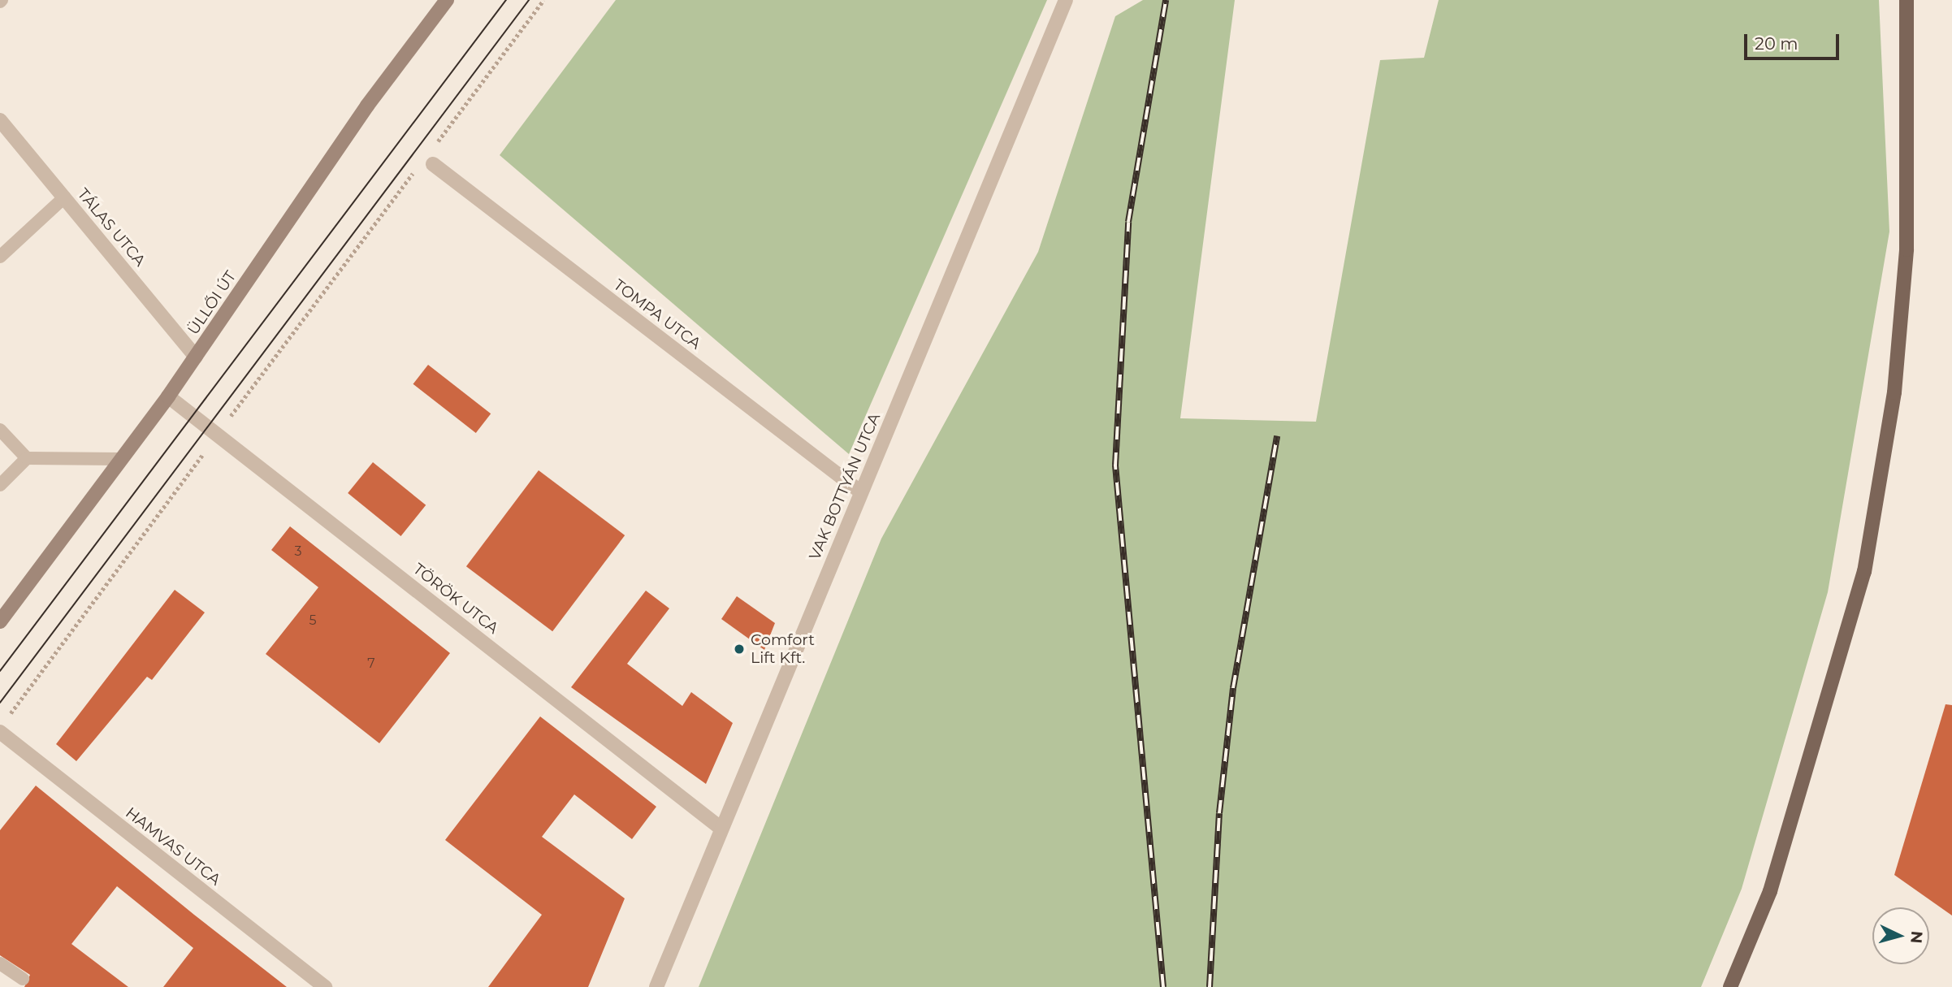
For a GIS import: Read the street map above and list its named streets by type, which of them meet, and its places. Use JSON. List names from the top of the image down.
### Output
{
  "streets": {
    "main road": ["ÜLLŐI ÚT"],
    "street": [
      "TÁLAS UTCA",
      "TOMPA UTCA",
      "VAK BOTTYÁN UTCA",
      "TÖRÖK UTCA",
      "HAMVAS UTCA"
    ]
  },
  "crossings": [
    ["TÁLAS UTCA", "ÜLLŐI ÚT"],
    ["ÜLLŐI ÚT", "TÖRÖK UTCA"],
    ["TOMPA UTCA", "VAK BOTTYÁN UTCA"],
    ["VAK BOTTYÁN UTCA", "TÖRÖK UTCA"]
  ],
  "places": ["Comfort Lift Kft."],
  "house_numbers": ["3", "5", "7"],
  "scale_bar": "20 m",
  "north": "right"
}
